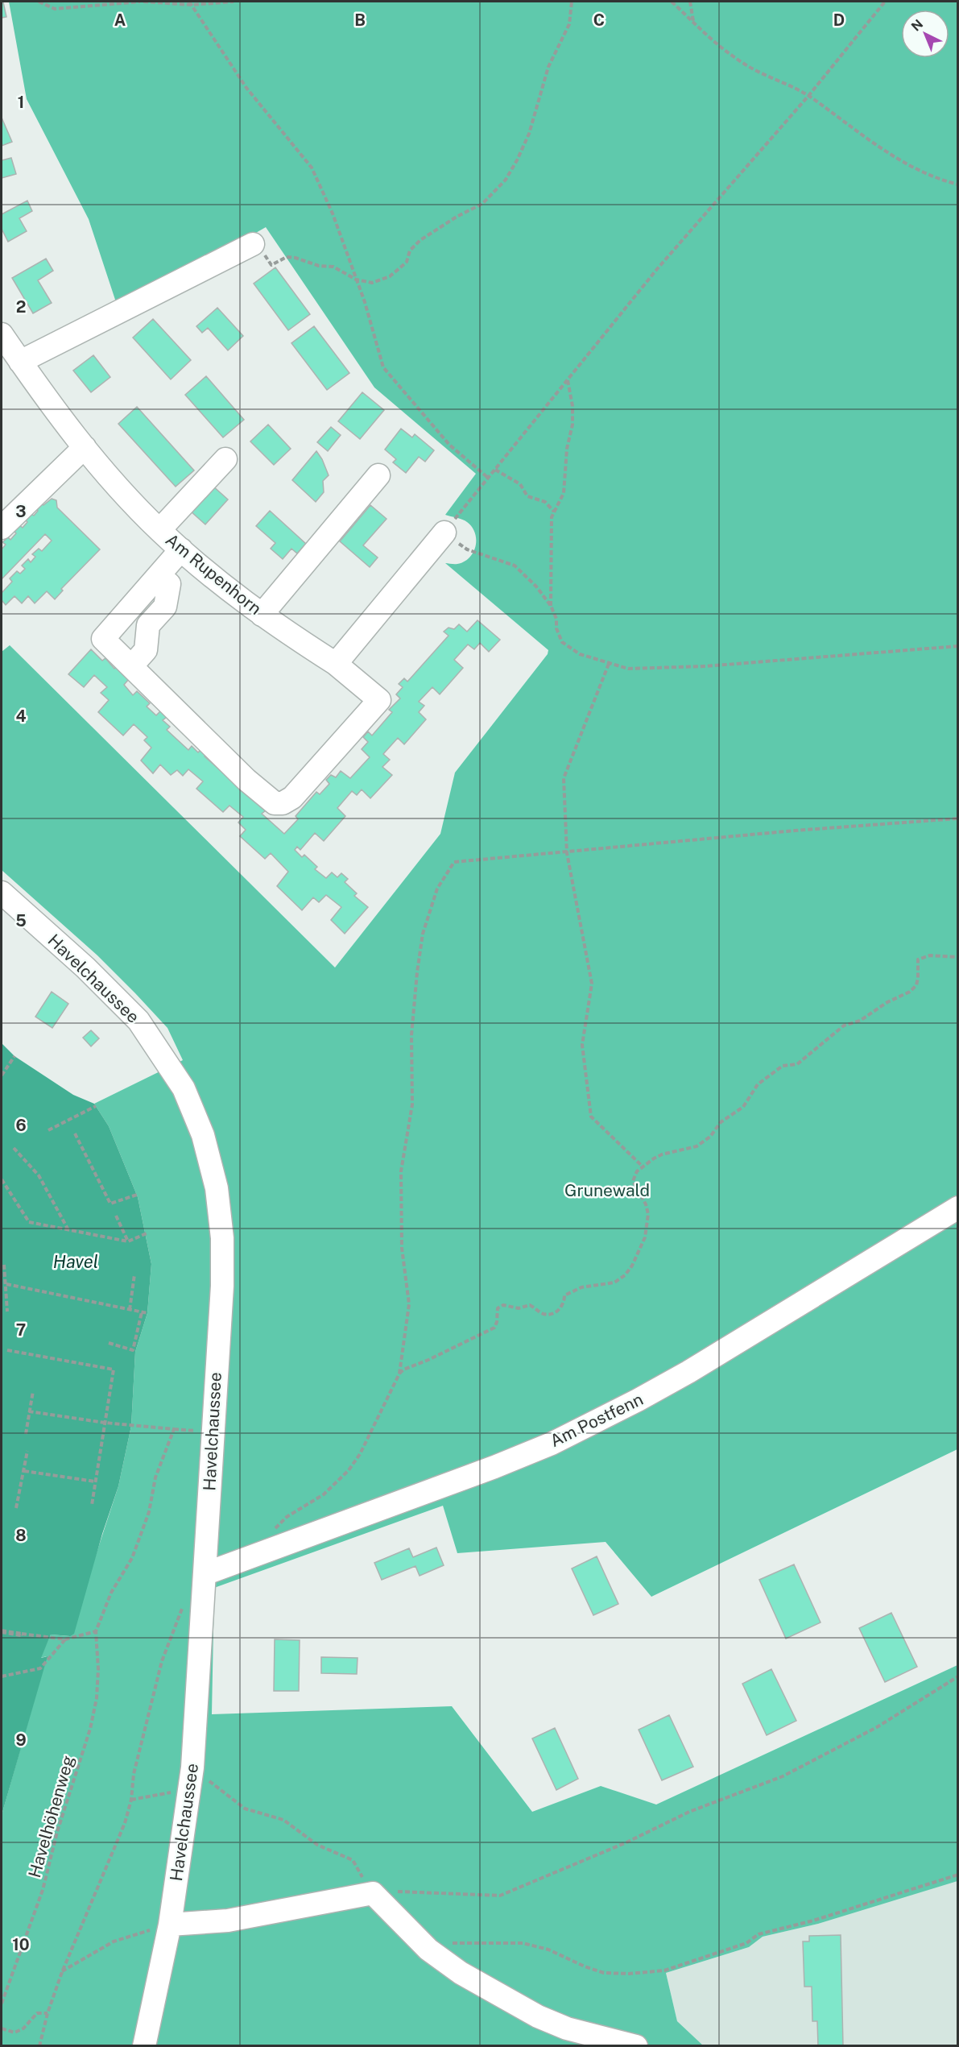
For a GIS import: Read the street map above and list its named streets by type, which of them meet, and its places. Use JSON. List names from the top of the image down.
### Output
{
  "streets": {
    "street": ["Am Rupenhorn", "Havelchaussee", "Am Postfenn"],
    "path": ["Havelhöhenweg"]
  },
  "crossings": [
    ["Havelchaussee", "Am Postfenn"]
  ],
  "water": ["Havel"],
  "parks": ["Grunewald"],
  "north": "top left",
  "grid": {
    "columns": [
      "A",
      "B",
      "C",
      "D"
    ],
    "rows": [
      "1",
      "2",
      "3",
      "4",
      "5",
      "6",
      "7",
      "8",
      "9",
      "10"
    ]
  }
}
